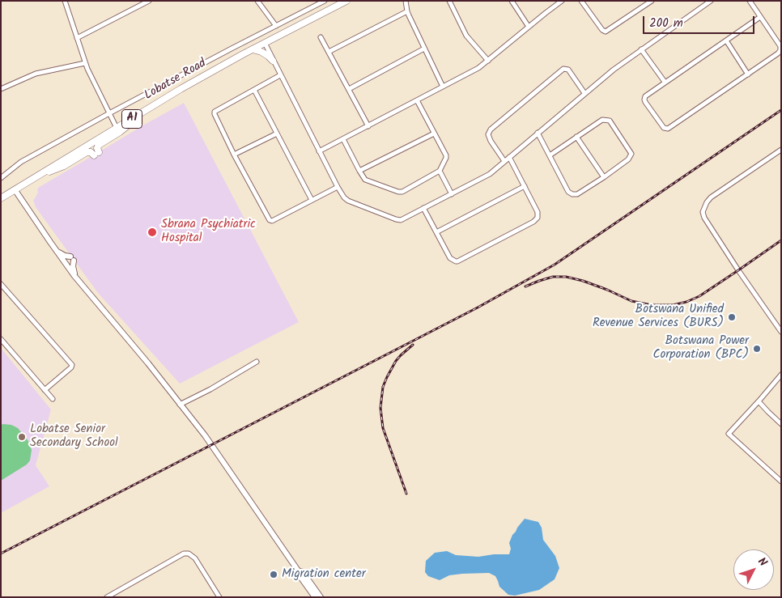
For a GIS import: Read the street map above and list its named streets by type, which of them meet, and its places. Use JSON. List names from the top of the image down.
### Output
{
  "streets": {
    "highway": ["Lobatse Road", "A1"]
  },
  "places": [
    "Sbrana Psychiatric Hospital",
    "Botswana Unified Revenue Services (BURS)",
    "Botswana Power Corporation (BPC)",
    "Lobatse Senior Secondary School",
    "Migration center"
  ],
  "scale_bar": "200 m",
  "north": "top right"
}
